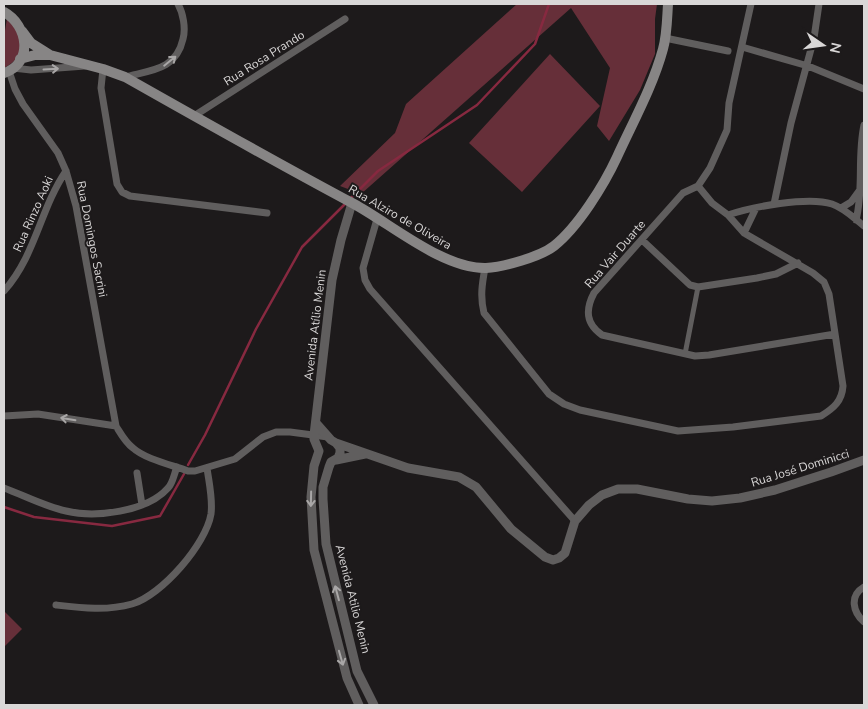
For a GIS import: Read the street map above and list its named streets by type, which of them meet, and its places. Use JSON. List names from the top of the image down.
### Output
{
  "streets": {
    "main road": ["Rua Alziro de Oliveira"],
    "street": [
      "Rua Rosa Prando",
      "Rua Rinzo Aoki",
      "Rua Domingos Sacrini",
      "Rua Vair Duarte",
      "Avenida Atílio Menin",
      "Rua José Dominicci",
      "Avenida Atilio Menin"
    ]
  },
  "crossings": [
    ["Rua Rosa Prando", "Rua Alziro de Oliveira"],
    ["Rua Rinzo Aoki", "Rua Domingos Sacrini"],
    ["Rua Alziro de Oliveira", "Avenida Atílio Menin"],
    ["Avenida Atílio Menin", "Avenida Atilio Menin"]
  ],
  "north": "right"
}
